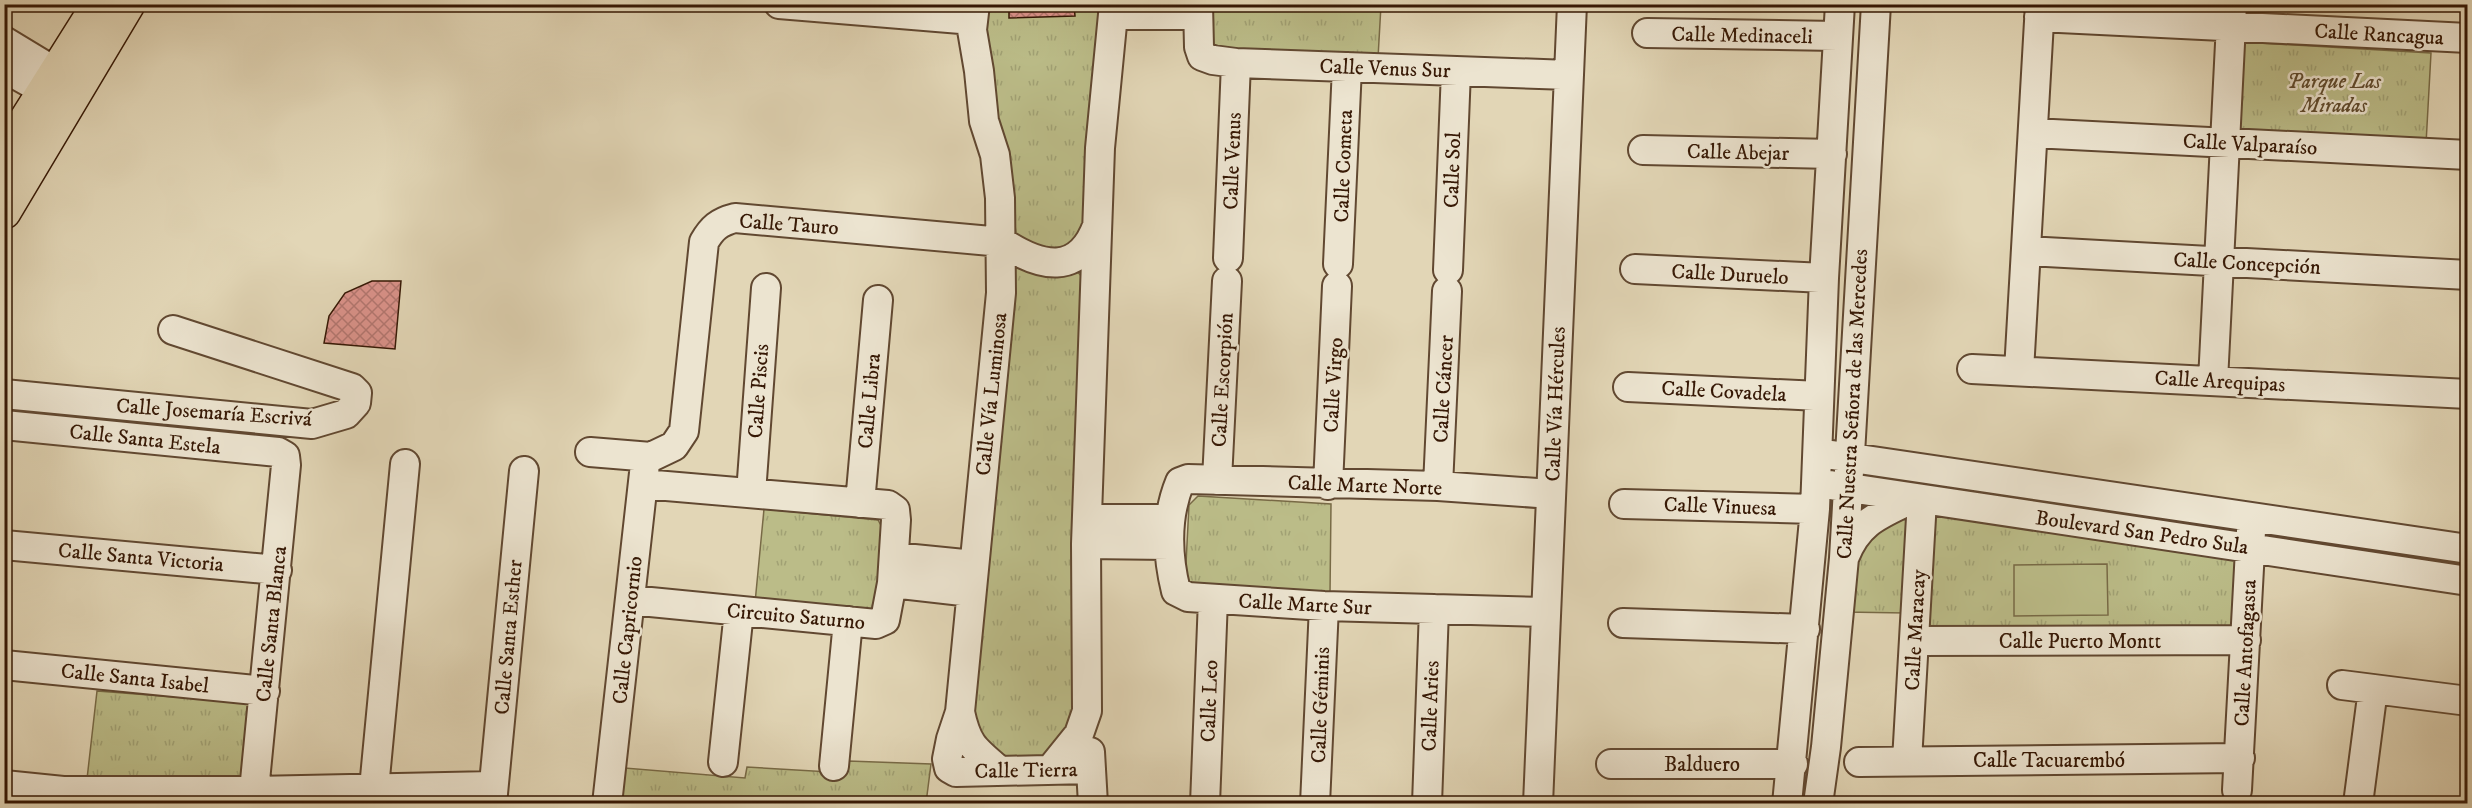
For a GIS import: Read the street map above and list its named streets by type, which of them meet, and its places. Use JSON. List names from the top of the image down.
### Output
{
  "streets": {
    "street": [
      "Calle Rancagua",
      "Calle Medinaceli",
      "Calle Venus Sur",
      "Calle Valparaíso",
      "Calle Abejar",
      "Calle Venus",
      "Calle Cometa",
      "Calle Sol",
      "Calle Tauro",
      "Calle Concepción",
      "Calle Duruelo",
      "Calle Escorpión",
      "Calle Arequipas",
      "Calle Virgo",
      "Calle Cáncer",
      "Calle Piscis",
      "Calle Covadela",
      "Calle Vía Luminosa",
      "Calle Libra",
      "Calle Vía Hércules",
      "Calle Nuestra Señora de las Mercedes",
      "Calle Josemaría Escrivá",
      "Calle Santa Estela",
      "Calle Marte Norte",
      "Calle Vinuesa",
      "Boulevard San Pedro Sula",
      "Calle Santa Victoria",
      "Calle Marte Sur",
      "Circuito Saturno",
      "Calle Santa Blanca",
      "Calle Capricornio",
      "Calle Maracay",
      "Calle Santa Esther",
      "Calle Puerto Montt",
      "Calle Antofagasta",
      "Calle Santa Isabel",
      "Calle Leo",
      "Calle Géminis",
      "Calle Aries",
      "Calle Tacuarembó",
      "Balduero",
      "Calle Tierra"
    ]
  },
  "crossings": [
    ["Calle Medinaceli", "Calle Nuestra Señora de las Mercedes"],
    ["Calle Venus Sur", "Calle Venus"],
    ["Calle Venus Sur", "Calle Cometa"],
    ["Calle Venus Sur", "Calle Sol"],
    ["Calle Venus Sur", "Calle Vía Hércules"],
    ["Calle Abejar", "Calle Nuestra Señora de las Mercedes"],
    ["Calle Venus", "Calle Escorpión"],
    ["Calle Cometa", "Calle Virgo"],
    ["Calle Sol", "Calle Cáncer"],
    ["Calle Tauro", "Calle Vía Luminosa"],
    ["Calle Tauro", "Circuito Saturno"],
    ["Calle Duruelo", "Calle Nuestra Señora de las Mercedes"],
    ["Calle Escorpión", "Calle Marte Norte"],
    ["Calle Virgo", "Calle Marte Norte"],
    ["Calle Cáncer", "Calle Marte Norte"],
    ["Calle Piscis", "Circuito Saturno"],
    ["Calle Covadela", "Calle Nuestra Señora de las Mercedes"],
    ["Calle Vía Luminosa", "Calle Tierra"],
    ["Calle Libra", "Circuito Saturno"],
    ["Calle Vía Hércules", "Calle Marte Norte"],
    ["Calle Vía Hércules", "Calle Marte Sur"],
    ["Calle Nuestra Señora de las Mercedes", "Calle Vinuesa"],
    ["Calle Nuestra Señora de las Mercedes", "Boulevard San Pedro Sula"],
    ["Calle Nuestra Señora de las Mercedes", "Balduero"],
    ["Calle Santa Estela", "Calle Santa Blanca"],
    ["Calle Marte Norte", "Calle Marte Sur"],
    ["Calle Vinuesa", "Boulevard San Pedro Sula"],
    ["Boulevard San Pedro Sula", "Calle Maracay"],
    ["Boulevard San Pedro Sula", "Calle Antofagasta"],
    ["Calle Santa Victoria", "Calle Santa Blanca"],
    ["Calle Marte Sur", "Calle Leo"],
    ["Calle Marte Sur", "Calle Géminis"],
    ["Calle Marte Sur", "Calle Aries"],
    ["Circuito Saturno", "Calle Capricornio"],
    ["Calle Santa Blanca", "Calle Santa Isabel"],
    ["Calle Maracay", "Calle Puerto Montt"],
    ["Calle Maracay", "Calle Tacuarembó"],
    ["Calle Puerto Montt", "Calle Antofagasta"],
    ["Calle Antofagasta", "Calle Tacuarembó"]
  ],
  "parks": ["Parque Las Miradas"]
}
